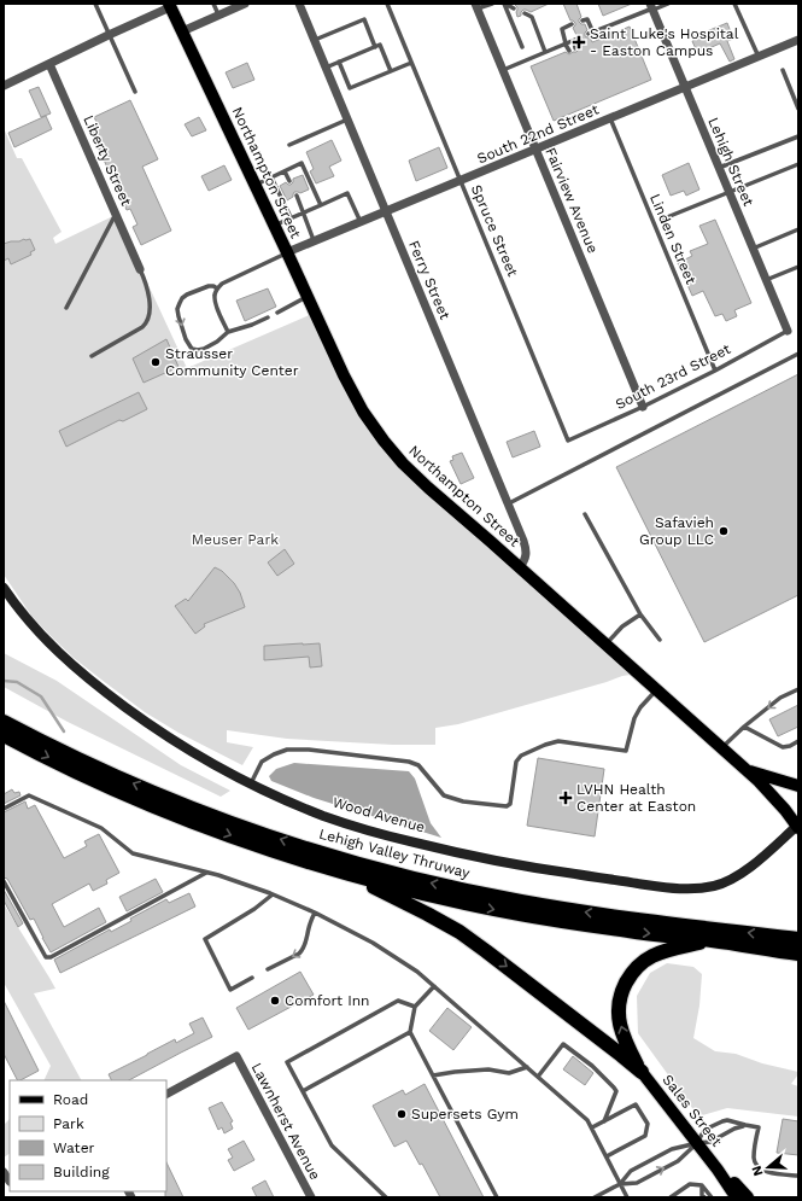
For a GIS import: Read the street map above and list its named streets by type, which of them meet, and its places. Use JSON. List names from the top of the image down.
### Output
{
  "streets": {
    "highway": ["Lehigh Valley Thruway"],
    "main road": ["Northampton Street", "Wood Avenue", "Sales Street"],
    "street": [
      "South 22nd Street",
      "Liberty Street",
      "Lehigh Street",
      "Fairview Avenue",
      "Ferry Street",
      "Lawnherst Avenue"
    ],
    "lane": ["Spruce Street", "Linden Street", "South 23rd Street"]
  },
  "crossings": [
    ["South 22nd Street", "Lehigh Street"],
    ["South 22nd Street", "Northampton Street"],
    ["South 22nd Street", "Fairview Avenue"],
    ["South 22nd Street", "Spruce Street"],
    ["South 22nd Street", "Linden Street"],
    ["South 22nd Street", "Ferry Street"],
    ["Lehigh Street", "South 23rd Street"],
    ["Northampton Street", "Ferry Street"],
    ["Northampton Street", "Wood Avenue"],
    ["Fairview Avenue", "South 23rd Street"],
    ["Spruce Street", "South 23rd Street"],
    ["Linden Street", "South 23rd Street"]
  ],
  "parks": ["Meuser Park"],
  "places": {
    "health": ["Saint Luke's Hospital - Easton Campus", "LVHN Health Center at Easton"],
    "other": [
      "Strausser Community Center",
      "Safavieh Group LLC",
      "Comfort Inn",
      "Supersets Gym"
    ]
  },
  "legend": [
    "Road",
    "Park",
    "Water",
    "Building"
  ],
  "north": "left"
}
